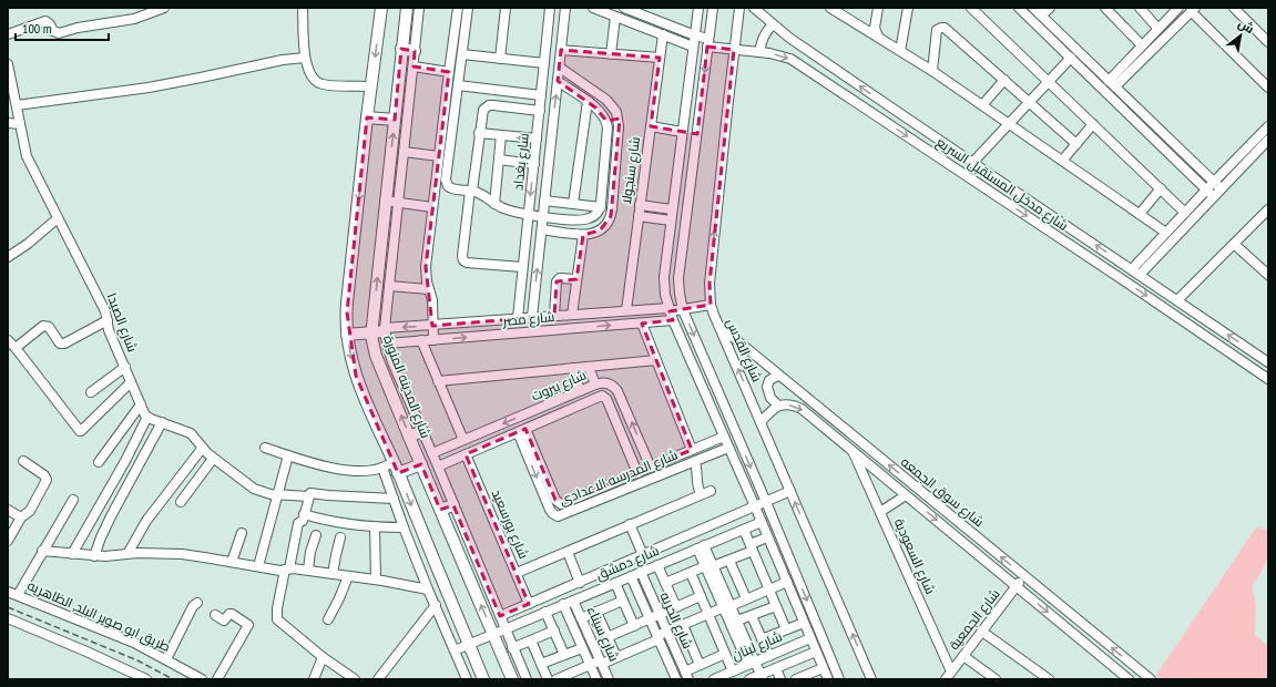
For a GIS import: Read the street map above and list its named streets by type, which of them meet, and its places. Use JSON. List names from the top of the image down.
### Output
{
  "streets": {
    "main road": ["شارع المدينه المنورة"],
    "street": [
      "شارع بغداد",
      "شارع سنجولا",
      "شارع مدخل المستقبل السريع",
      "شارع مصر",
      "شارع الصيدا",
      "شارع القدس",
      "شارع بيروت",
      "شارع المدرسه الاعدادى",
      "شارع سوق الجمعه",
      "شارع بورسعيد",
      "شارع السعودية",
      "شارع دمشق",
      "طريق ابو صوير البلد, الظاهريه",
      "شارع الجمعية",
      "شارع الحريه",
      "شارع سيناء",
      "شارع لبنان"
    ]
  },
  "crossings": [
    ["شارع بغداد", "شارع مصر"],
    ["شارع سنجولا", "شارع مصر"],
    ["شارع مدخل المستقبل السريع", "شارع القدس"],
    ["شارع القدس", "شارع سوق الجمعه"],
    ["شارع القدس", "شارع دمشق"],
    ["شارع بيروت", "شارع المدرسه الاعدادى"],
    ["شارع بيروت", "شارع بورسعيد"],
    ["شارع المدينه المنورة", "شارع دمشق"],
    ["شارع سوق الجمعه", "شارع السعودية"],
    ["شارع سوق الجمعه", "شارع الجمعية"],
    ["شارع بورسعيد", "شارع دمشق"],
    ["شارع السعودية", "شارع الجمعية"],
    ["شارع دمشق", "شارع الحريه"],
    ["شارع دمشق", "شارع سيناء"]
  ],
  "scale_bar": "100 m",
  "north": "top right"
}
